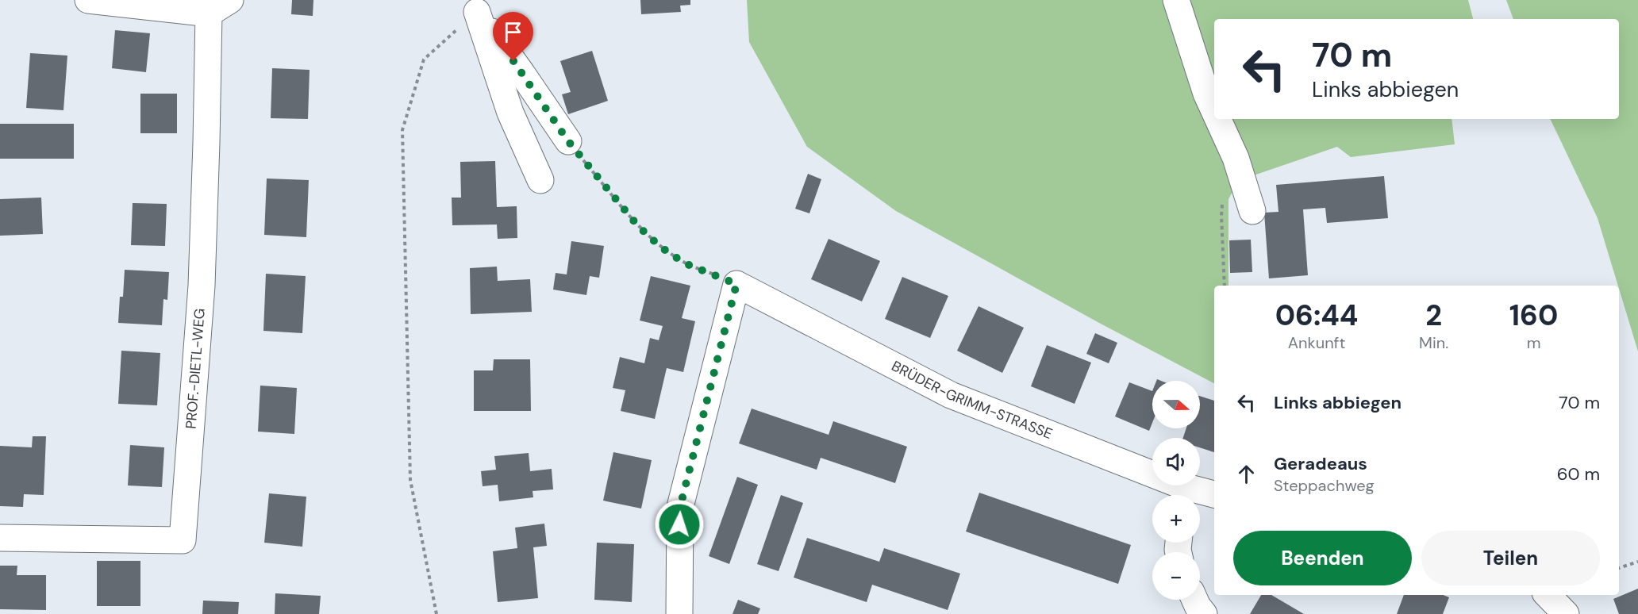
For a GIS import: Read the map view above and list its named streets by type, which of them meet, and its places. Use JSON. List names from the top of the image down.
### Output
{
  "streets": {
    "street": ["PROF.-DIETL-WEG", "BRÜDER-GRIMM-STRASSE"]
  },
  "north": "right",
  "page": {
    "turn": ["70 m", "Links abbiegen"],
    "eta": [
      "06:44",
      "Ankunft",
      "2",
      "Min.",
      "160",
      "m"
    ],
    "list": [
      {
        "name": "Links abbiegen",
        "value": "70 m"
      },
      {
        "name": "Geradeaus",
        "note": "Steppachweg",
        "value": "60 m"
      }
    ],
    "map_buttons": ["+", "−"],
    "buttons": ["Beenden", "Teilen"]
  }
}
